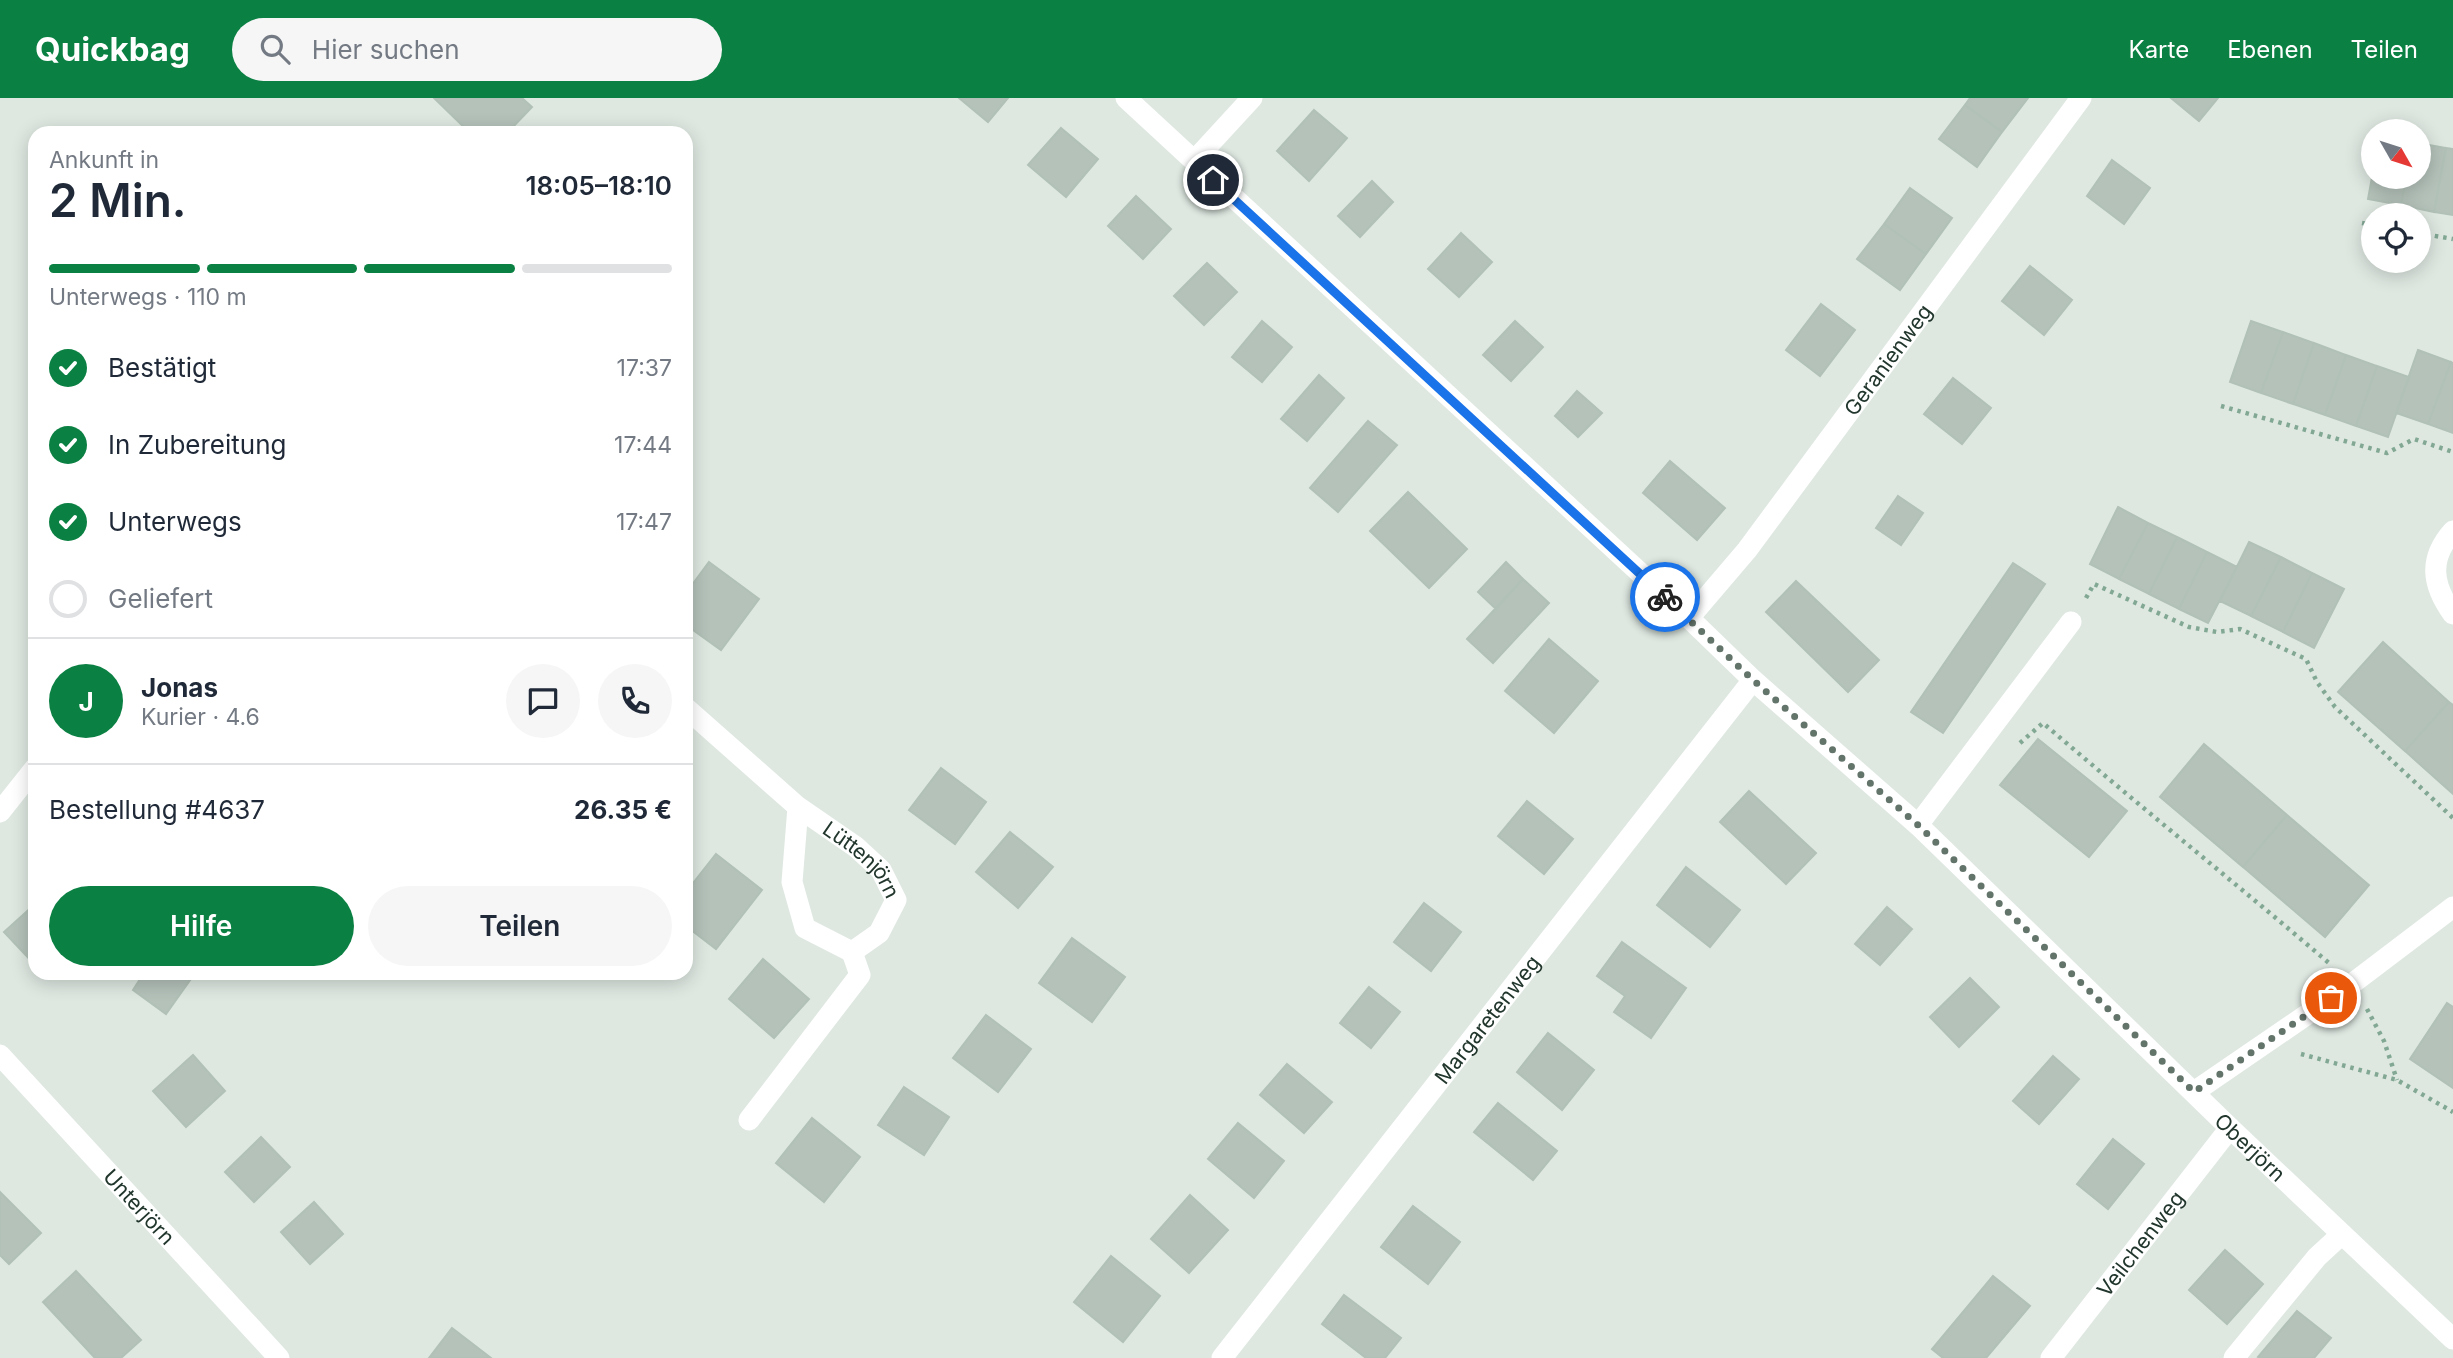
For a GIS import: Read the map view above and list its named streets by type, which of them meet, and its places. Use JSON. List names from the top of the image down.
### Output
{
  "streets": {
    "street": [
      "Geranienweg",
      "Lüttenjörn",
      "Margaretenweg",
      "Oberjörn",
      "Unterjörn",
      "Veilchenweg"
    ]
  },
  "crossings": [
    ["Geranienweg", "Oberjörn"],
    ["Margaretenweg", "Oberjörn"],
    ["Oberjörn", "Veilchenweg"]
  ],
  "north": "bottom right",
  "page": {
    "header": "Quickbag",
    "search": "Hier suchen",
    "nav": ["Karte", "Ebenen", "Teilen"],
    "heading": ["2 Min.", "Ankunft in", "18:05–18:10"],
    "panel": [
      "Jonas",
      "Kurier · 4.6",
      "Bestellung #4637",
      "26.35 €"
    ],
    "bar": "Unterwegs · 110 m",
    "list": [
      ["Bestätigt", "17:37"],
      ["In Zubereitung", "17:44"],
      ["Unterwegs", "17:47"],
      "Geliefert"
    ],
    "round": "J",
    "buttons": ["Hilfe", "Teilen"]
  }
}
